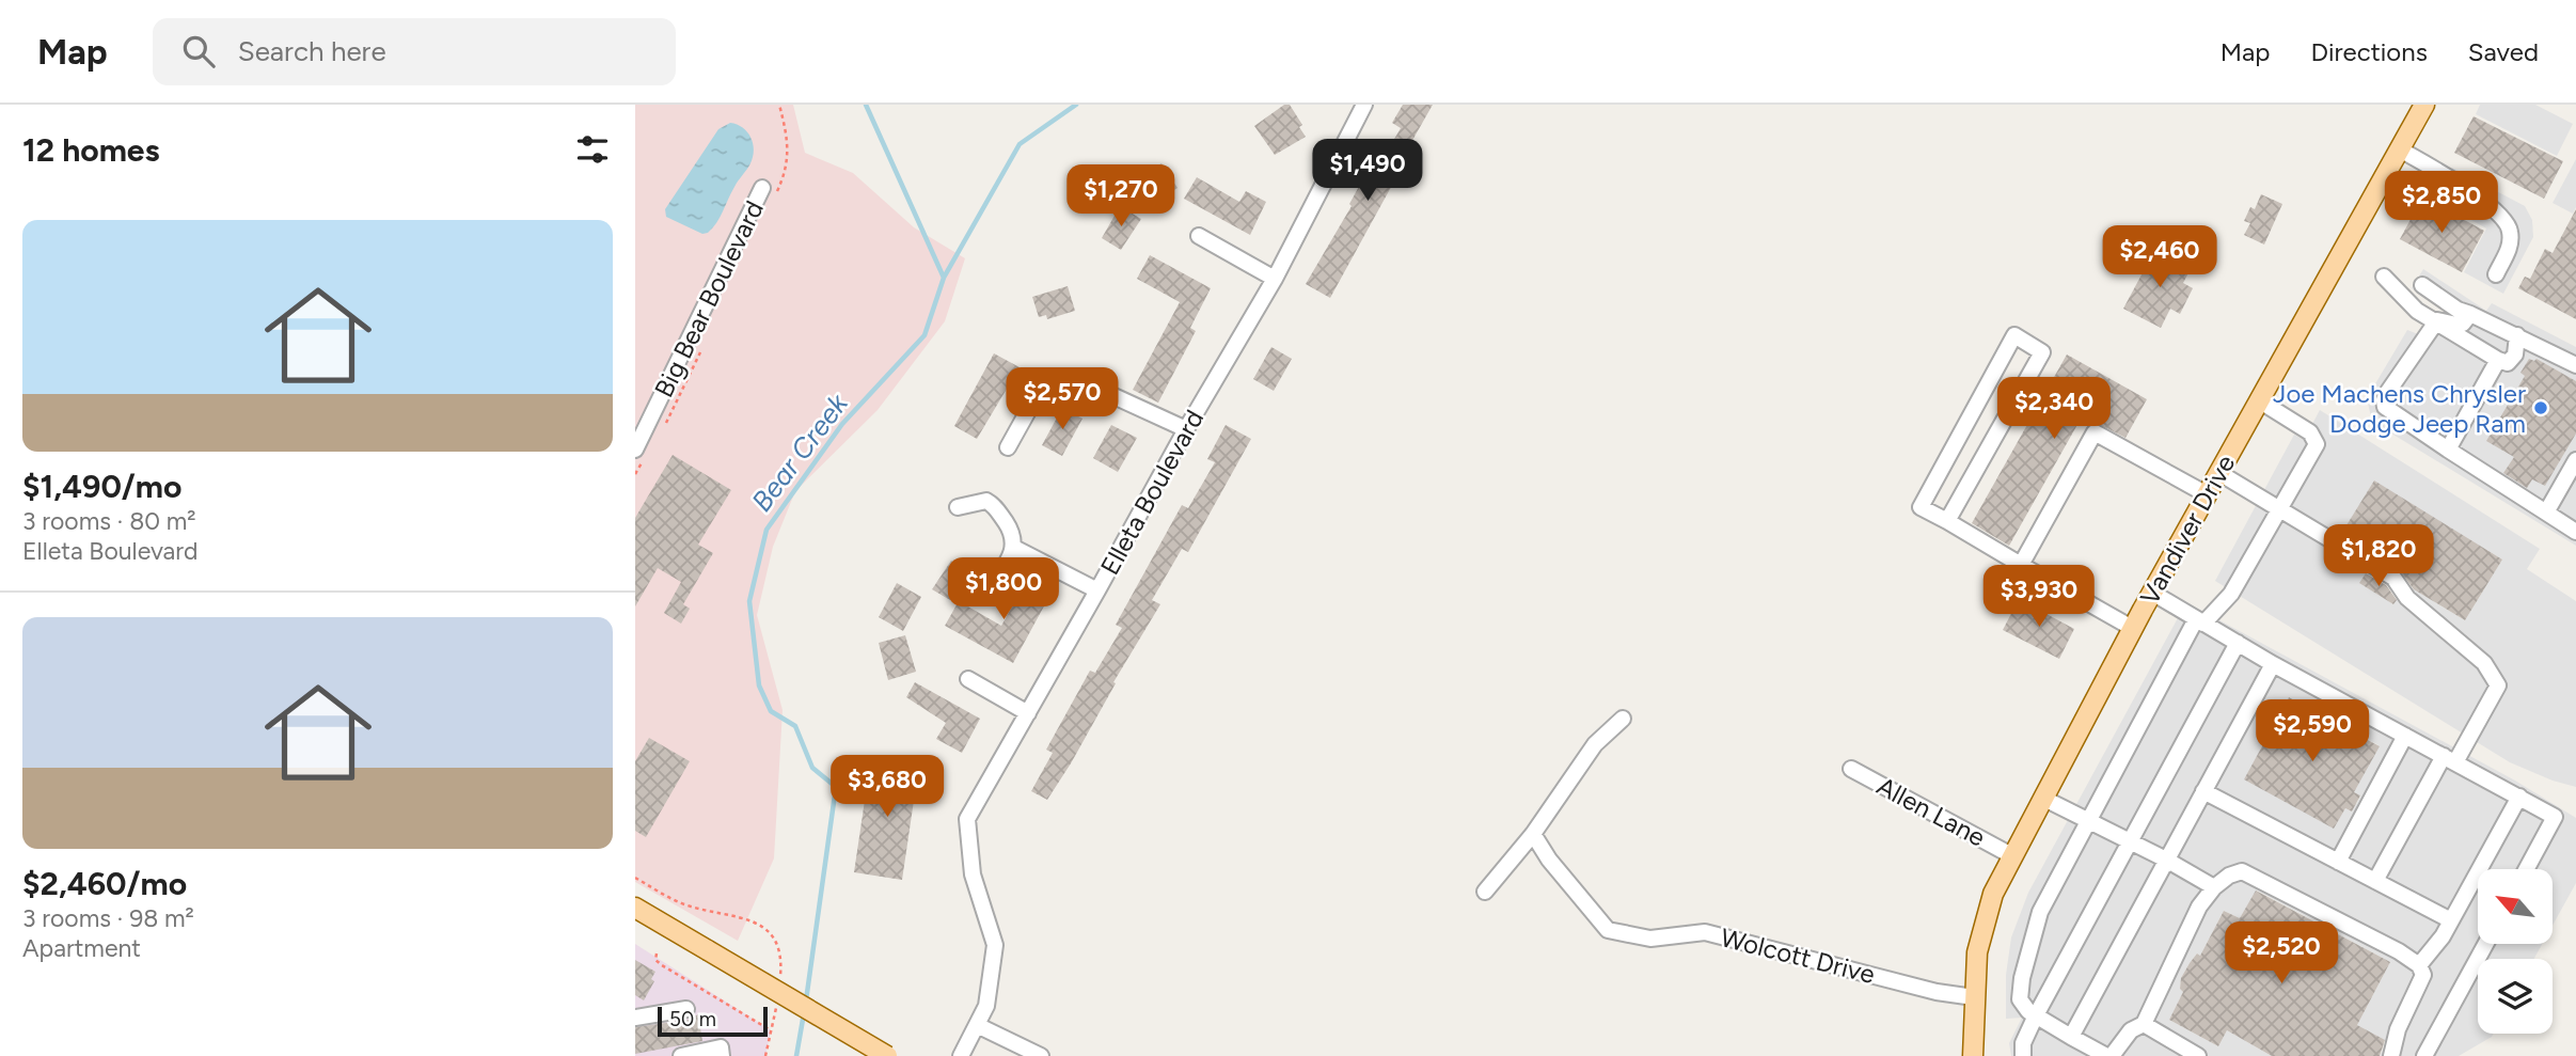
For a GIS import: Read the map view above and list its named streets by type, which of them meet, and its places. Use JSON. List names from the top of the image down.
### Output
{
  "streets": {
    "main road": ["Vandiver Drive"],
    "street": [
      "Big Bear Boulevard",
      "Elleta Boulevard",
      "Allen Lane",
      "Wolcott Drive"
    ]
  },
  "crossings": [
    ["Vandiver Drive", "Allen Lane"],
    ["Vandiver Drive", "Wolcott Drive"]
  ],
  "water": ["Bear Creek"],
  "places": ["Joe Machens Chrysler Dodge Jeep Ram"],
  "scale_bar": "50 m",
  "north": "top left",
  "page": {
    "header": "Map",
    "search": "Search here",
    "nav": ["Map", "Directions", "Saved"],
    "heading": "12 homes",
    "price": [
      "$1,490",
      "$1,270",
      "$2,850",
      "$2,460",
      "$2,570",
      "$2,340",
      "$1,820",
      "$1,800",
      "$3,930",
      "$2,590",
      "$3,680",
      "$2,520"
    ],
    "list": [
      {
        "name": "$1,490/mo",
        "note": "3 rooms · 80 m² · Elleta Boulevard"
      },
      {
        "name": "$2,460/mo",
        "note": "3 rooms · 98 m² · Apartment"
      }
    ],
    "scale": "50 m"
  }
}
